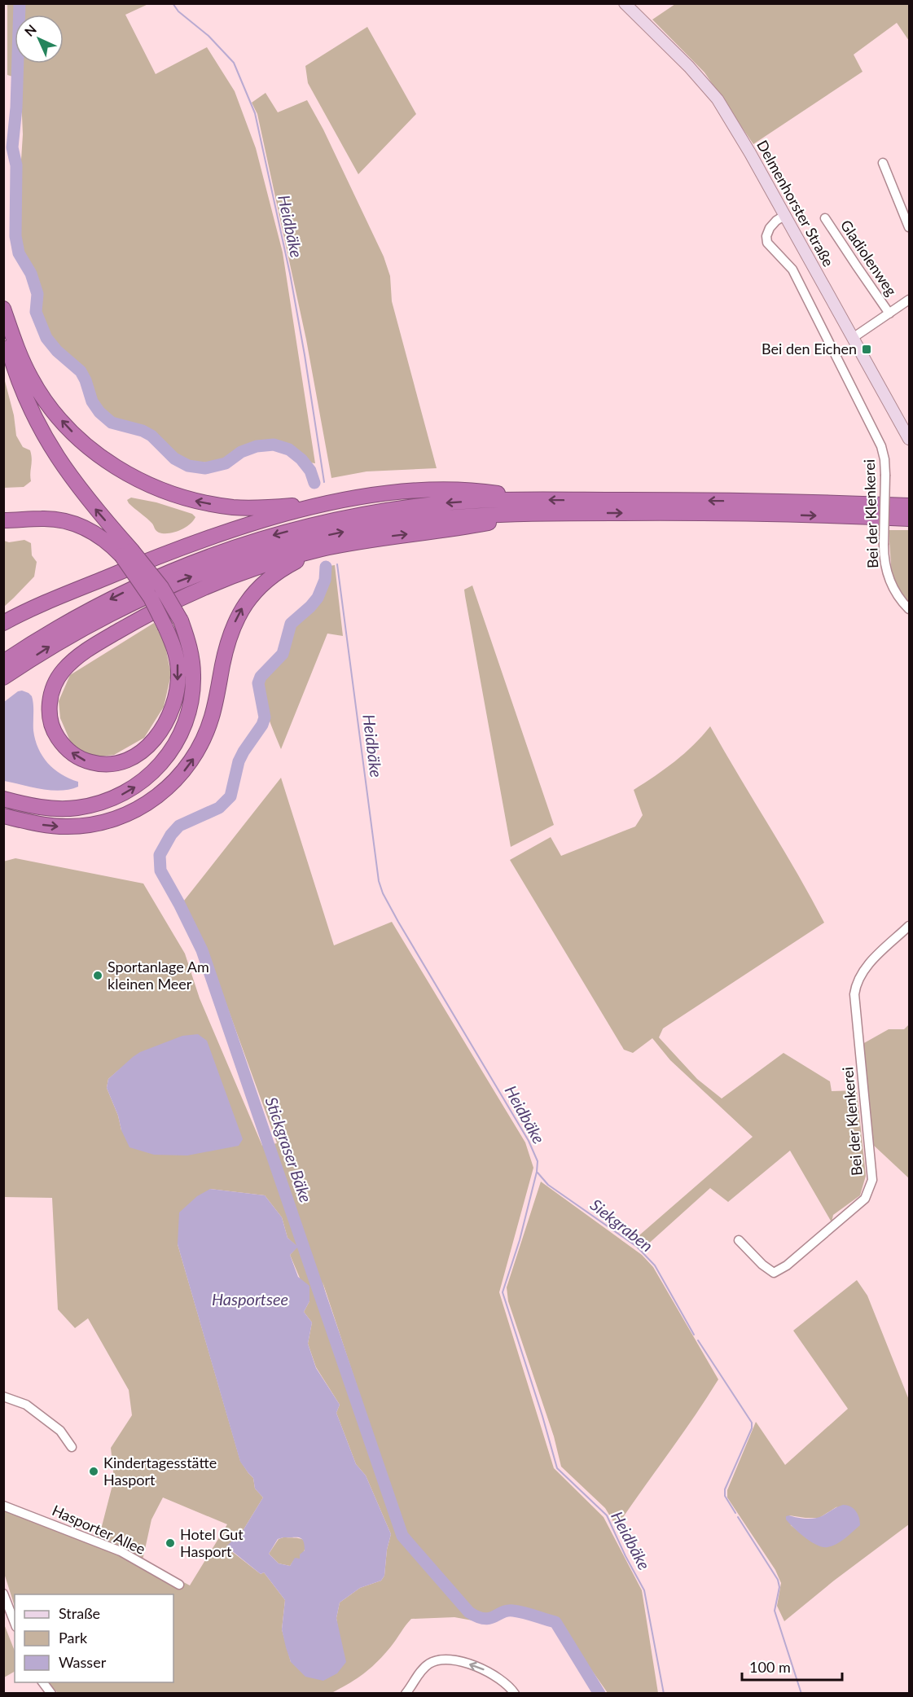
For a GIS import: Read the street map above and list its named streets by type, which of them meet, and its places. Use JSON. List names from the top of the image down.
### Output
{
  "streets": {
    "street": [
      "Delmenhorster Straße",
      "Gladiolenweg",
      "Bei der Klenkerei",
      "Hasporter Allee"
    ]
  },
  "crossings": [
    ["Delmenhorster Straße", "Bei der Klenkerei"]
  ],
  "water": [
    "Heidbäke",
    "Stickgraser Bäke",
    "Siekgraben",
    "Hasportsee"
  ],
  "places": {
    "transit": ["Bei den Eichen"],
    "other": ["Sportanlage Am kleinen Meer", "Kindertagesstätte Hasport", "Hotel Gut Hasport"]
  },
  "legend": ["Straße", "Park", "Wasser"],
  "scale_bar": "100 m",
  "north": "top left"
}
